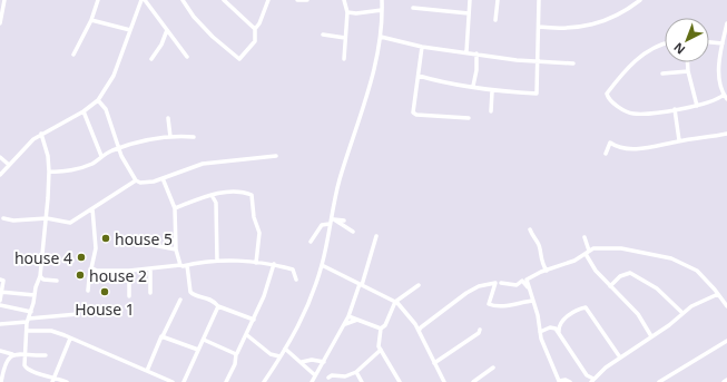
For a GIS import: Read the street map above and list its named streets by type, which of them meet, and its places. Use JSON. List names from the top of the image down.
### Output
{
  "places": [
    "house 5",
    "house 4",
    "house 2",
    "House 1"
  ],
  "north": "bottom left"
}
